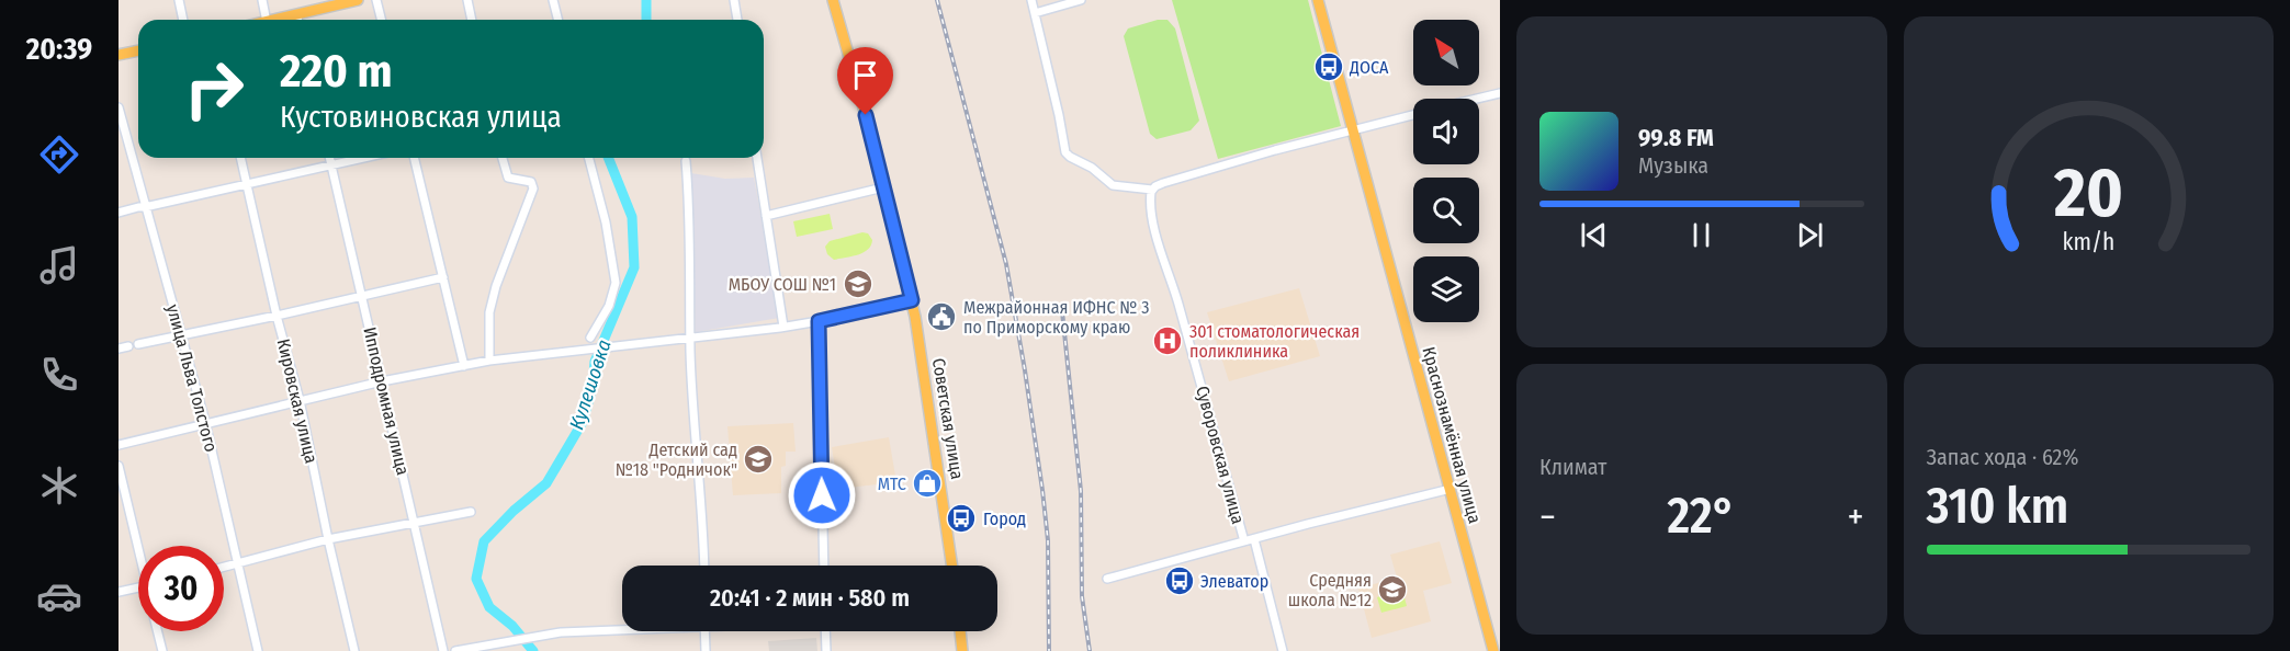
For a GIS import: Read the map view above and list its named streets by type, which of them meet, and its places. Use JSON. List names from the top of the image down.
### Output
{
  "streets": {
    "main road": ["Советская улица", "Краснознамённая улица"],
    "street": [
      "улица Льва Толстого",
      "Кировская улица",
      "Ипподромная улица",
      "Суворовская улица"
    ]
  },
  "water": ["Кулешовка"],
  "places": {
    "bus stop": ["ДОСА", "Город", "Элеватор"],
    "school or university": ["МБОУ СОШ №1", "Детский сад №18 \"Родничок\"", "Средняя школа №12"],
    "public building": ["Межрайонная ИФНС № 3 по Приморскому краю"],
    "hospital": ["301 стоматологическая поликлиника"],
    "shop": ["МТС"]
  },
  "north": "top left",
  "page": {
    "tabs": "20:39",
    "turn": ["220 m", "Кустовиновская улица"],
    "song": ["99.8 FM", "Музыка"],
    "tile": [
      "Климат",
      ["Запас хода · 62%", "310 km"]
    ],
    "heat": ["−", "22°", "+"],
    "limit": "30",
    "trip": "20:41 · 2 мин · 580 m",
    "gauge": ["20", "km/h"]
  }
}
